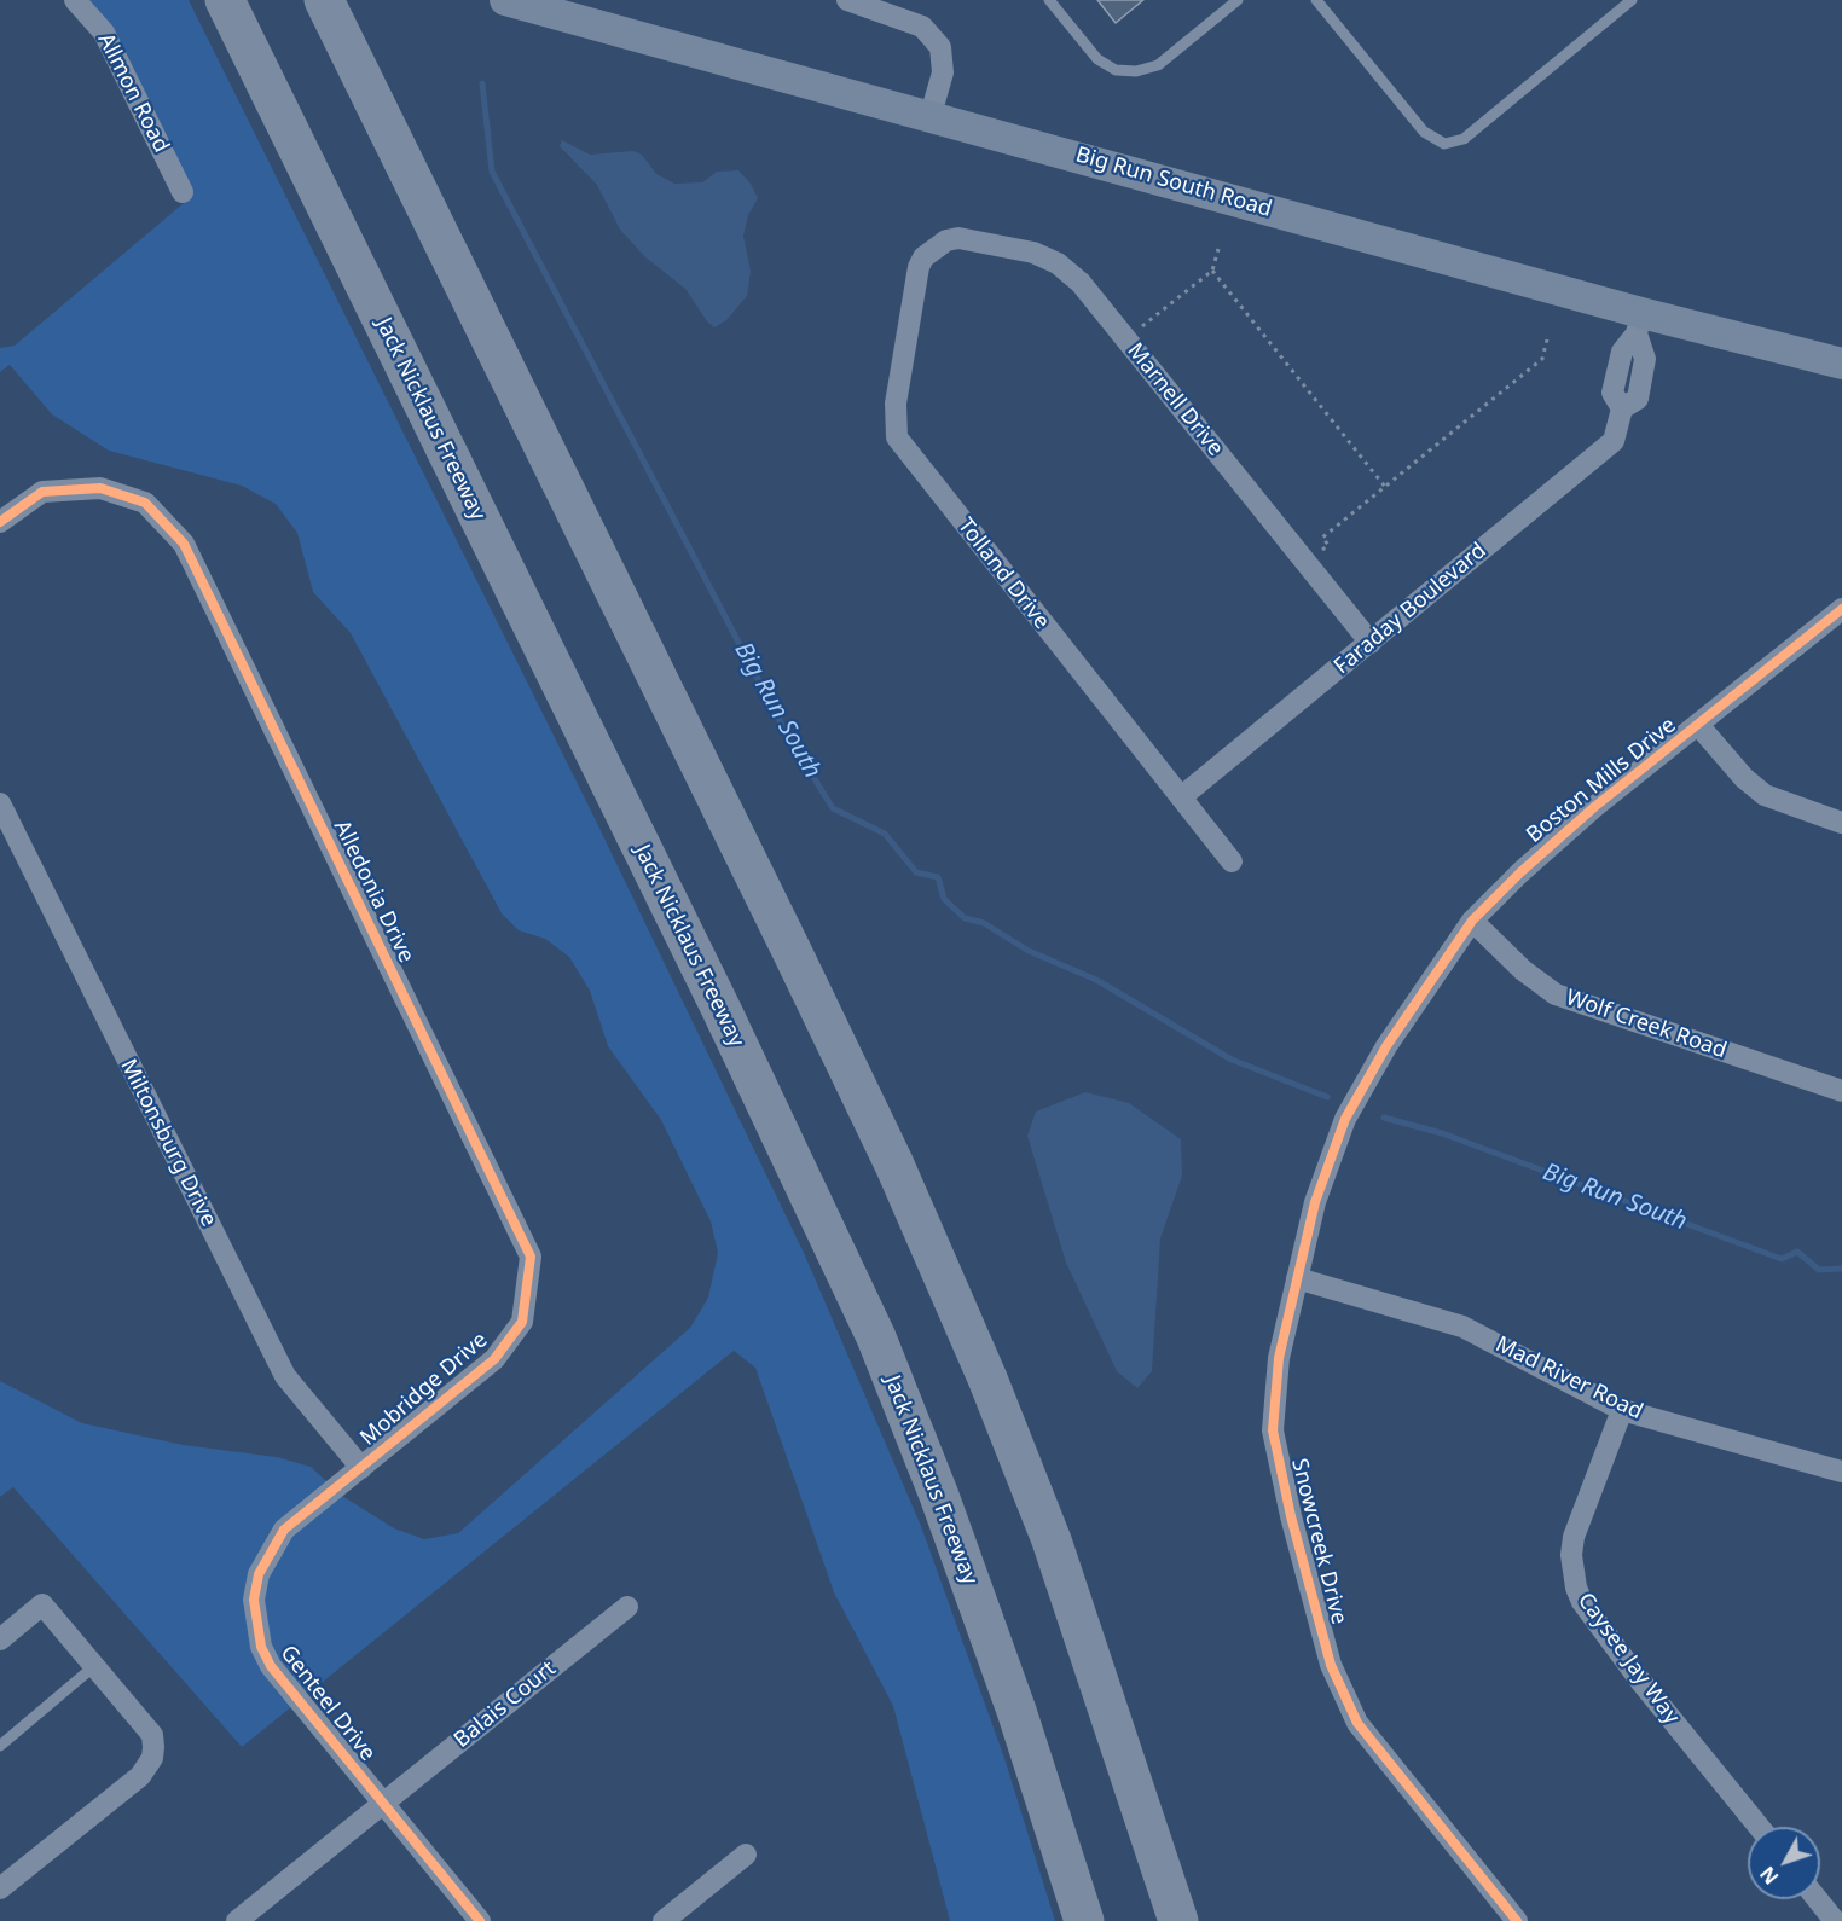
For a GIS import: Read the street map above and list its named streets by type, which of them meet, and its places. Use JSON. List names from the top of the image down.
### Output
{
  "streets": {
    "highway": ["Jack Nicklaus Freeway"],
    "street": [
      "Allmon Road",
      "Big Run South Road",
      "Marnell Drive",
      "Tolland Drive",
      "Faraday Boulevard",
      "Boston Mills Drive",
      "Alledonia Drive",
      "Wolf Creek Road",
      "Miltonsburg Drive",
      "Mad River Road",
      "Mobridge Drive",
      "Snowcreek Drive",
      "Caysee Jay Way",
      "Genteel Drive",
      "Balais Court"
    ]
  },
  "crossings": [
    ["Big Run South Road", "Faraday Boulevard"],
    ["Marnell Drive", "Tolland Drive"],
    ["Marnell Drive", "Faraday Boulevard"],
    ["Tolland Drive", "Faraday Boulevard"],
    ["Boston Mills Drive", "Wolf Creek Road"],
    ["Boston Mills Drive", "Snowcreek Drive"],
    ["Alledonia Drive", "Mobridge Drive"],
    ["Miltonsburg Drive", "Mobridge Drive"],
    ["Miltonsburg Drive", "Genteel Drive"],
    ["Mad River Road", "Snowcreek Drive"],
    ["Mad River Road", "Caysee Jay Way"],
    ["Mobridge Drive", "Genteel Drive"],
    ["Genteel Drive", "Balais Court"]
  ],
  "water": ["Big Run South"],
  "north": "bottom left"
}
